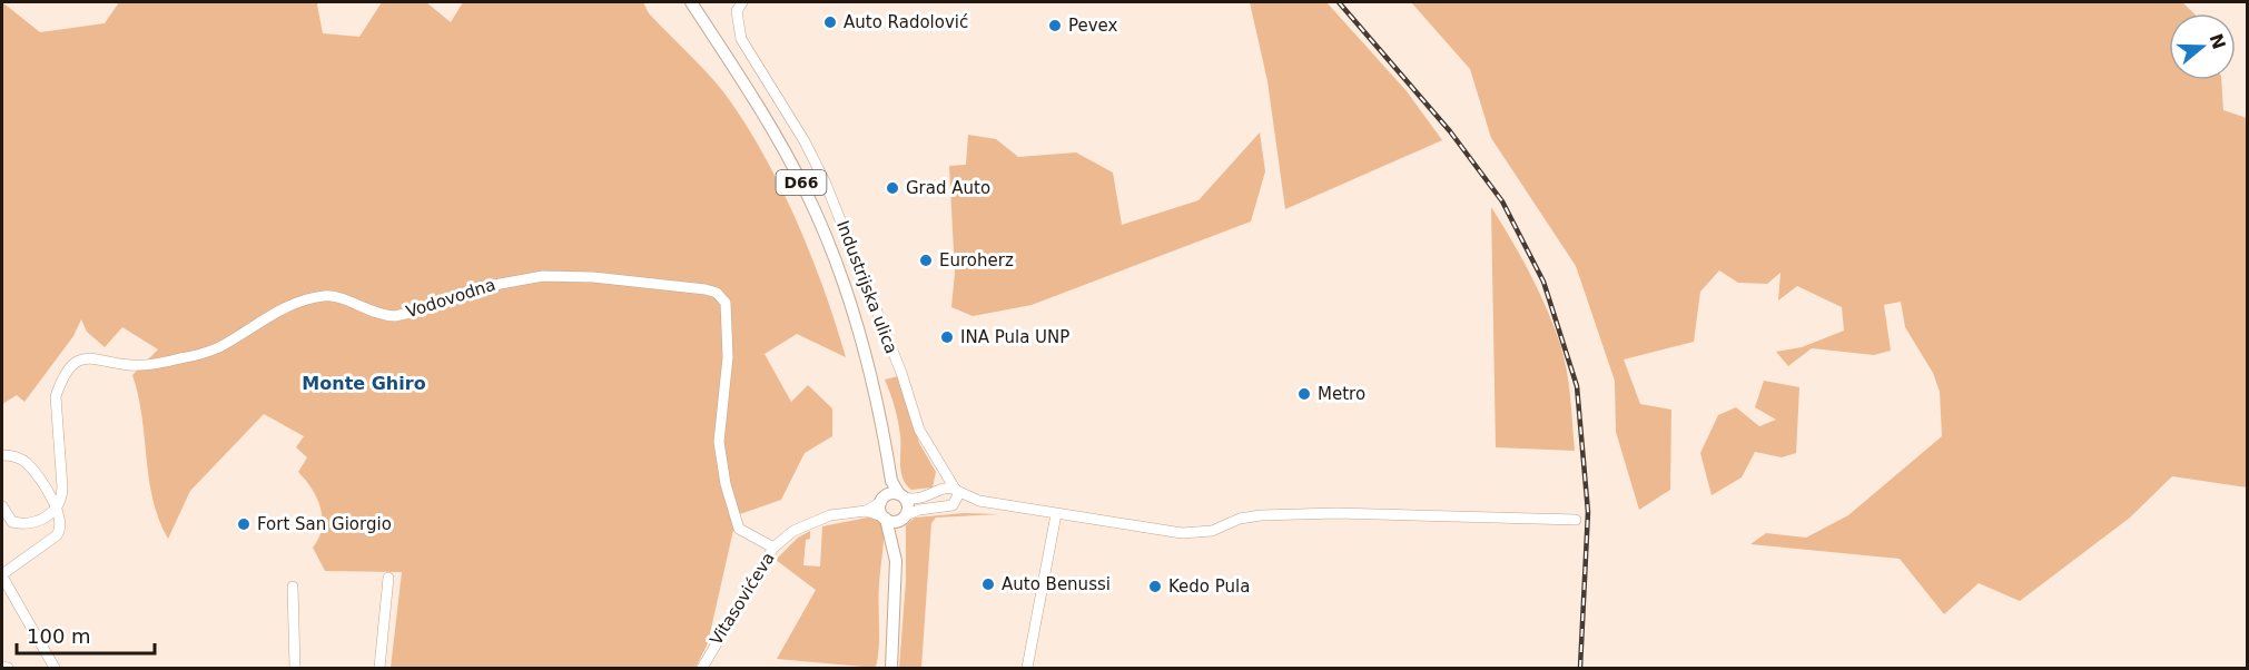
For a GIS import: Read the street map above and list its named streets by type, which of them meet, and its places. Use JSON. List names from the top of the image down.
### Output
{
  "streets": {
    "main road": ["D66"],
    "street": ["Industrijska ulica", "Vodovodna", "Vitasovićeva"]
  },
  "crossings": [
    ["D66", "Industrijska ulica"],
    ["D66", "Vitasovićeva"],
    ["Industrijska ulica", "Vitasovićeva"],
    ["Vodovodna", "Vitasovićeva"]
  ],
  "districts": ["Monte Ghiro"],
  "places": [
    "Auto Radolović",
    "Pevex",
    "Grad Auto",
    "Euroherz",
    "INA Pula UNP",
    "Metro",
    "Fort San Giorgio",
    "Auto Benussi",
    "Kedo Pula"
  ],
  "scale_bar": "100 m",
  "north": "right"
}
